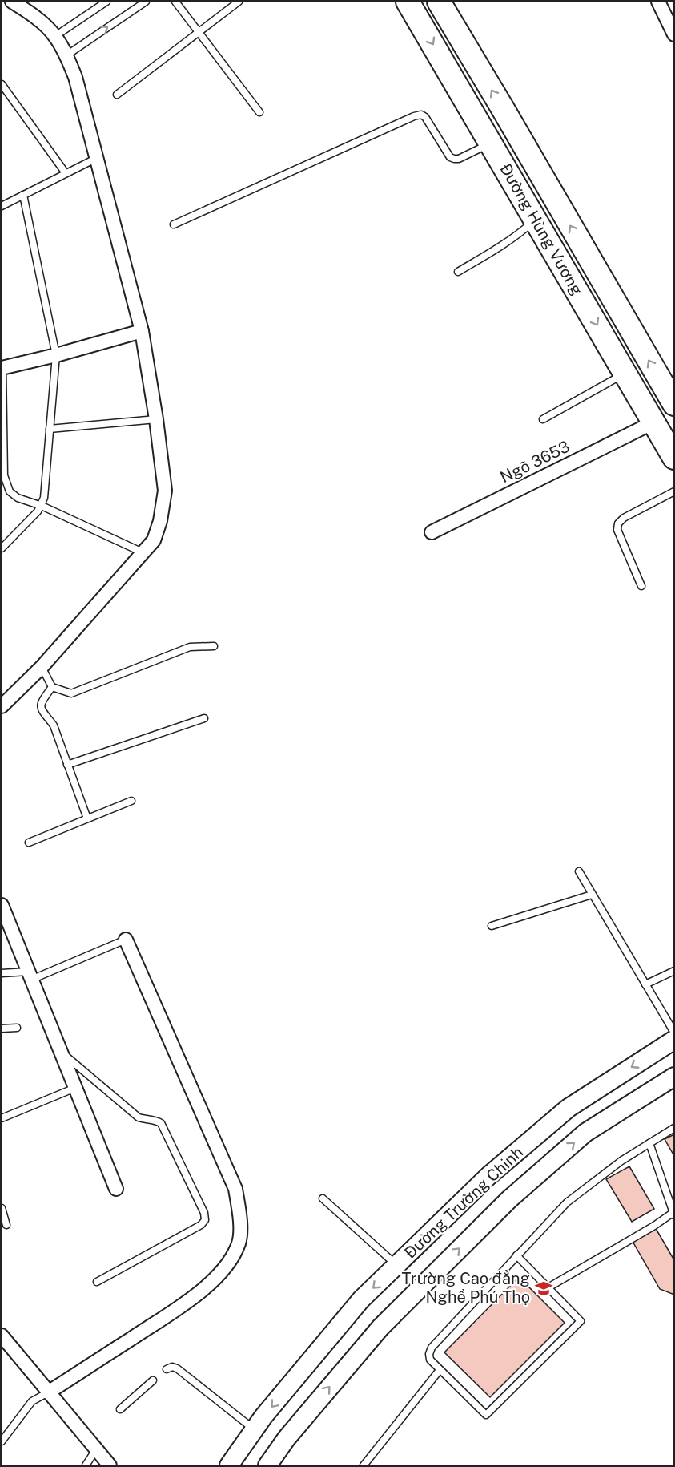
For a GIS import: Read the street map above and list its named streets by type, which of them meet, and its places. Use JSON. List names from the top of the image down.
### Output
{
  "streets": {
    "highway": ["Đường Hùng Vương"],
    "main road": ["Đường Trường Chinh"],
    "street": ["Ngõ 3653"]
  },
  "crossings": [
    ["Đường Hùng Vương", "Ngõ 3653"]
  ],
  "places": {
    "school or university": ["Trường Cao đẳng Nghề Phú Thọ"]
  }
}
